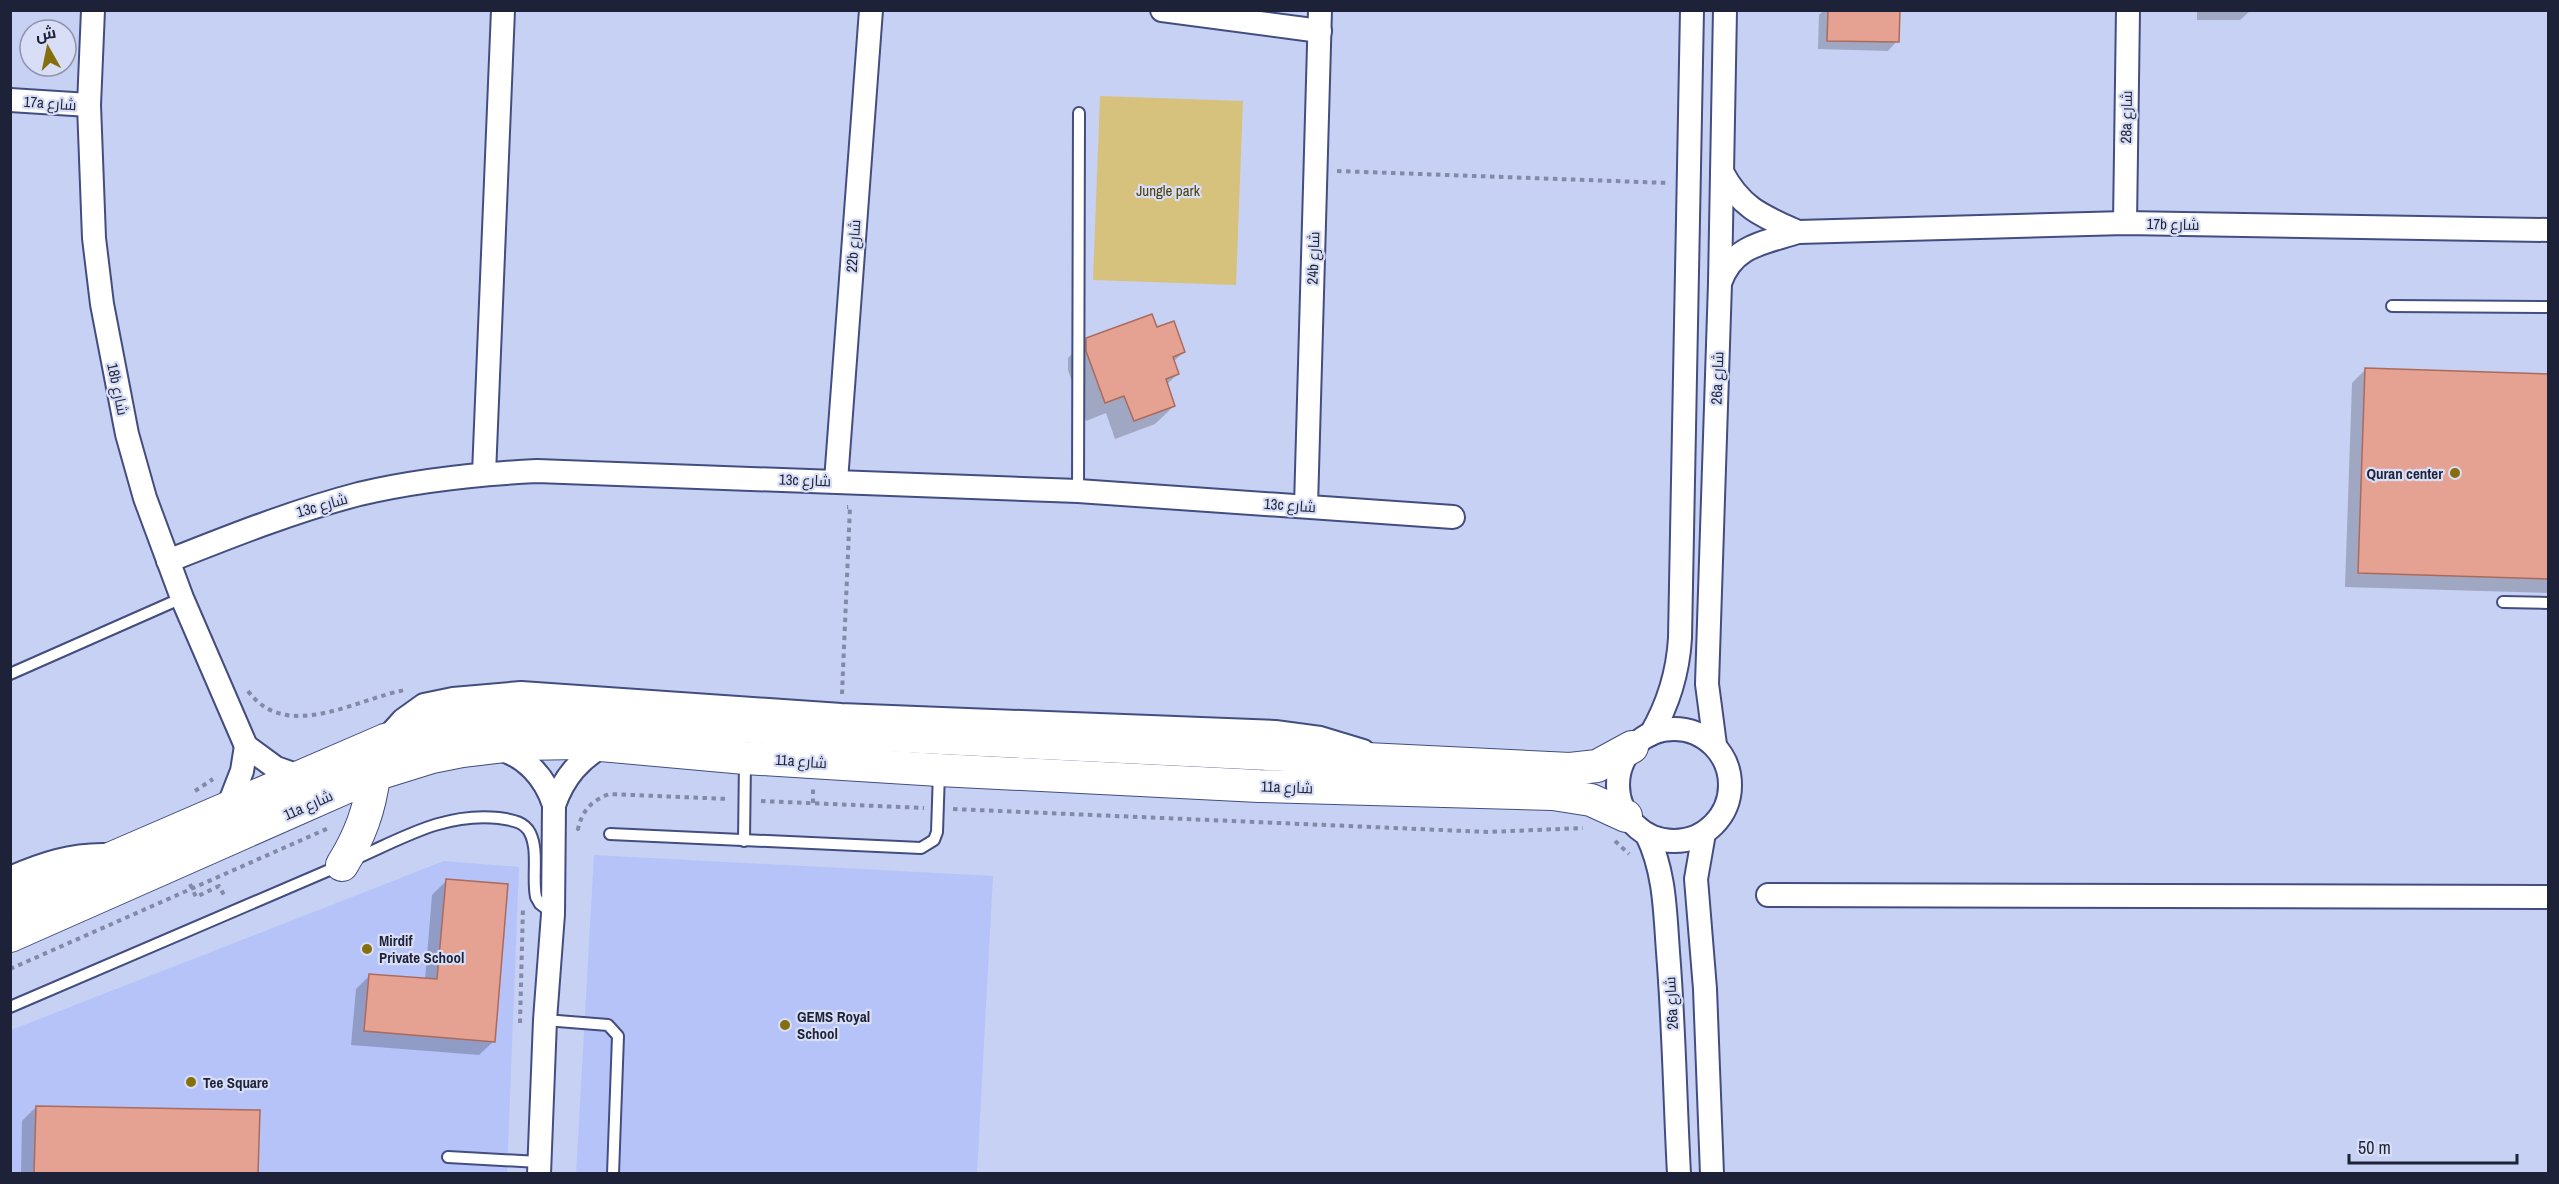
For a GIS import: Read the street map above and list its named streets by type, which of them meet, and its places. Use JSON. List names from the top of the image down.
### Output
{
  "streets": {
    "street": [
      "17a شارع",
      "28a شارع",
      "17b شارع",
      "22b شارع",
      "24b شارع",
      "26a شارع",
      "18b شارع",
      "13c شارع",
      "11a شارع"
    ]
  },
  "crossings": [
    ["17a شارع", "18b شارع"],
    ["28a شارع", "17b شارع"],
    ["17b شارع", "26a شارع"],
    ["22b شارع", "13c شارع"],
    ["24b شارع", "13c شارع"],
    ["26a شارع", "11a شارع"],
    ["18b شارع", "13c شارع"]
  ],
  "parks": ["Jungle park"],
  "places": [
    "Quran center",
    "Mirdif Private School",
    "GEMS Royal School",
    "Tee Square"
  ],
  "scale_bar": "50 m",
  "north": "top"
}
